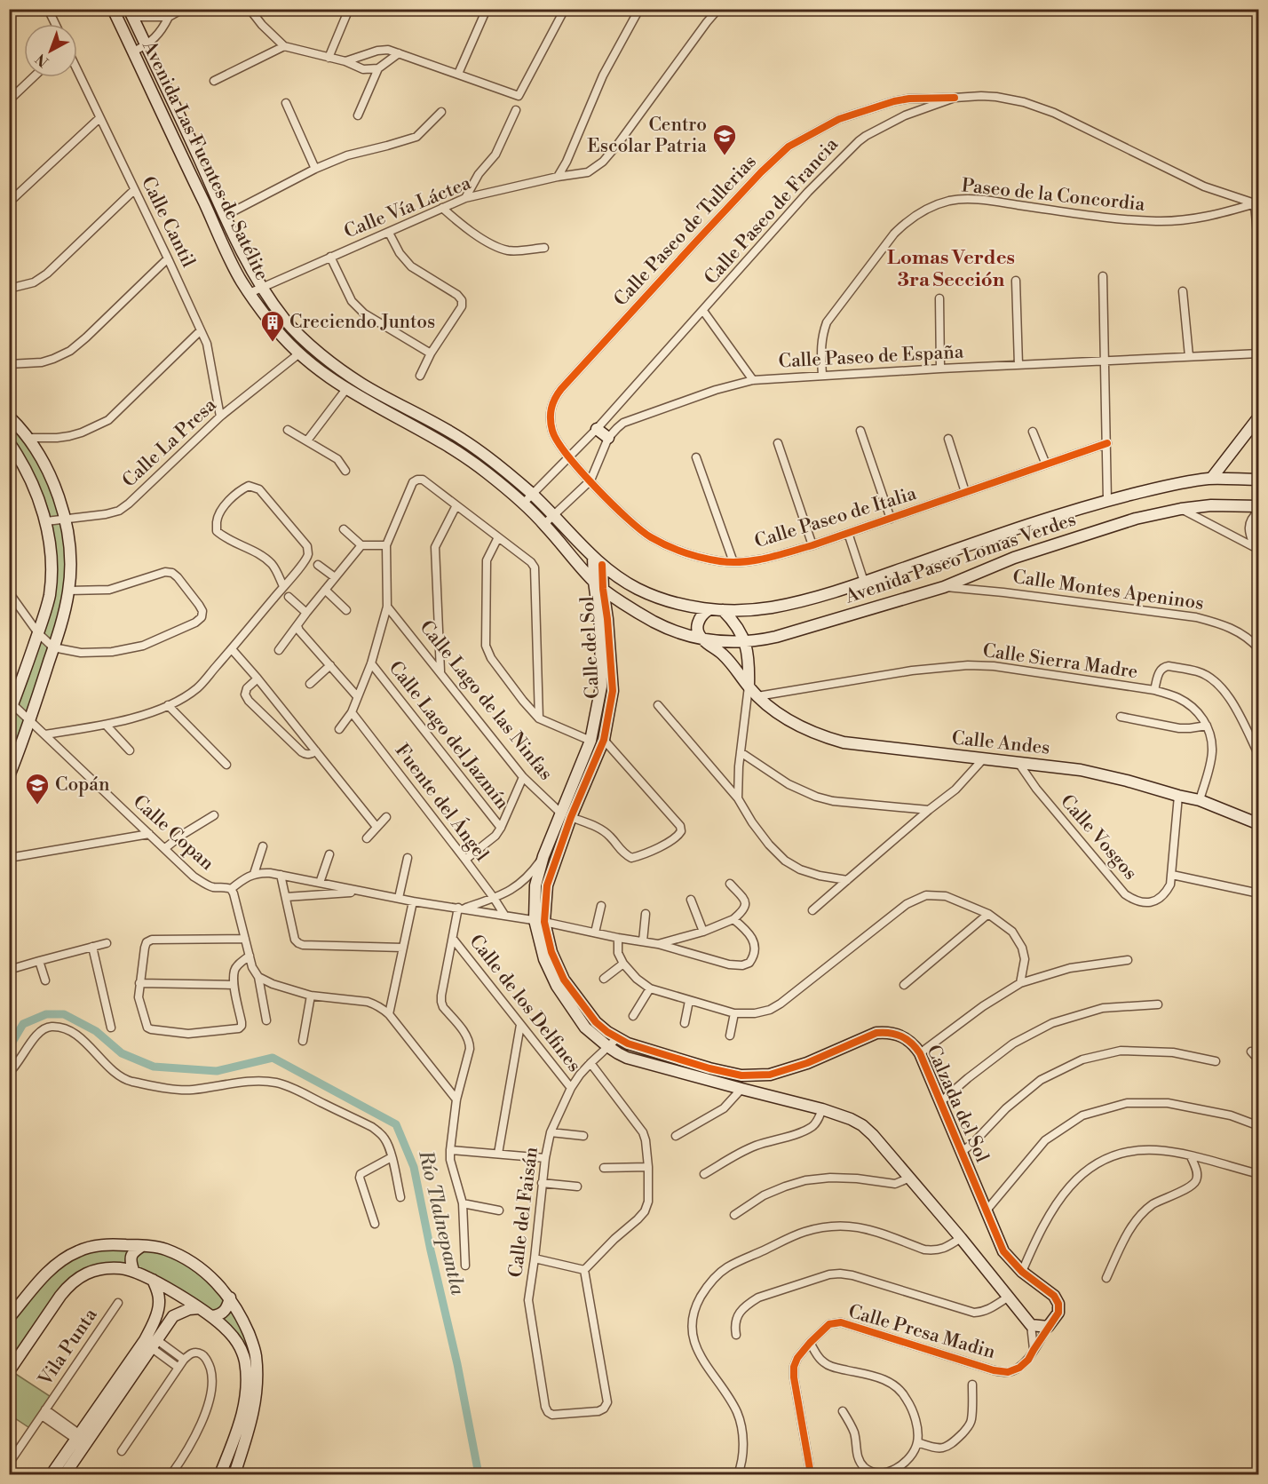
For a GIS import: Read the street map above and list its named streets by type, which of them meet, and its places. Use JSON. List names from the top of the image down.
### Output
{
  "streets": {
    "main road": [
      "Avenida Las Fuentes de Satélite",
      "Avenida Paseo Lomas Verdes",
      "Calle del Sol",
      "Calle Andes",
      "Calzada del Sol"
    ],
    "street": [
      "Paseo de la Concordia",
      "Calle Vía Láctea",
      "Calle Paseo de Francia",
      "Calle Cantil",
      "Calle Paseo de Tullerias",
      "Calle Paseo de España",
      "Calle La Presa",
      "Calle Paseo de Italia",
      "Calle Montes Apeninos",
      "Calle Sierra Madre",
      "Calle Lago de las Ninfas",
      "Calle Lago del Jazmín",
      "Fuente del Ángel",
      "Calle Copan",
      "Calle Vosgos",
      "Calle de los Delfines",
      "Calle del Faisán",
      "Calle Presa Madin",
      "Vila Punta"
    ]
  },
  "crossings": [
    ["Avenida Las Fuentes de Satélite", "Calle Vía Láctea"],
    ["Avenida Las Fuentes de Satélite", "Calle Paseo de Francia"],
    ["Avenida Las Fuentes de Satélite", "Calle Paseo de España"],
    ["Avenida Las Fuentes de Satélite", "Calle La Presa"],
    ["Avenida Las Fuentes de Satélite", "Avenida Paseo Lomas Verdes"],
    ["Avenida Las Fuentes de Satélite", "Calle del Sol"],
    ["Paseo de la Concordia", "Calle Paseo de Francia"],
    ["Paseo de la Concordia", "Calle Paseo de España"],
    ["Calle Paseo de Francia", "Calle Paseo de Tullerias"],
    ["Calle Cantil", "Calle La Presa"],
    ["Calle Paseo de Tullerias", "Calle Paseo de España"],
    ["Calle Paseo de Tullerias", "Calle Paseo de Italia"],
    ["Calle Paseo de España", "Calle Paseo de Italia"],
    ["Avenida Paseo Lomas Verdes", "Calle Montes Apeninos"],
    ["Avenida Paseo Lomas Verdes", "Calle del Sol"],
    ["Avenida Paseo Lomas Verdes", "Calle Andes"],
    ["Calle del Sol", "Calle Lago de las Ninfas"],
    ["Calle del Sol", "Calzada del Sol"],
    ["Calle Sierra Madre", "Calle Andes"],
    ["Calle Lago de las Ninfas", "Calzada del Sol"],
    ["Calle Andes", "Calle Vosgos"],
    ["Calle de los Delfines", "Calle del Faisán"],
    ["Calzada del Sol", "Calle del Faisán"],
    ["Calzada del Sol", "Calle Presa Madin"]
  ],
  "districts": ["Lomas Verdes 3ra Sección"],
  "water": ["Río Tlalnepantla"],
  "places": {
    "school or university": ["Centro Escolar Patria", "Copán"],
    "building": ["Creciendo Juntos"]
  },
  "north": "bottom left"
}
